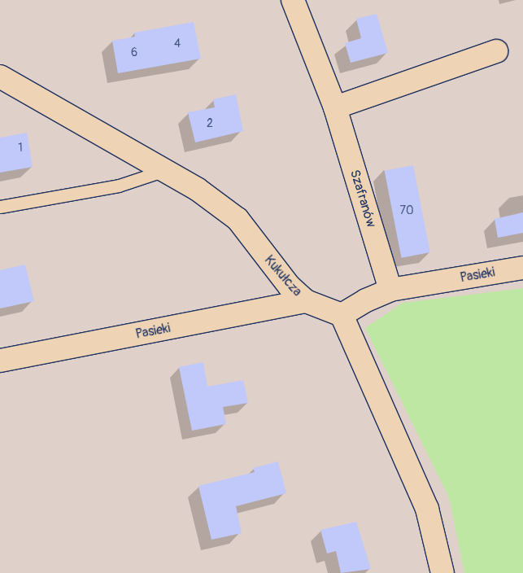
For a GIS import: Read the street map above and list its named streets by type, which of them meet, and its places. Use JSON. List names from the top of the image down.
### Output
{
  "streets": {
    "street": ["Szafranów", "Pasieki", "Kukułcza"]
  },
  "crossings": [
    ["Szafranów", "Pasieki"],
    ["Pasieki", "Kukułcza"]
  ],
  "house_numbers": [
    "4",
    "6",
    "2",
    "1",
    "70"
  ]
}
